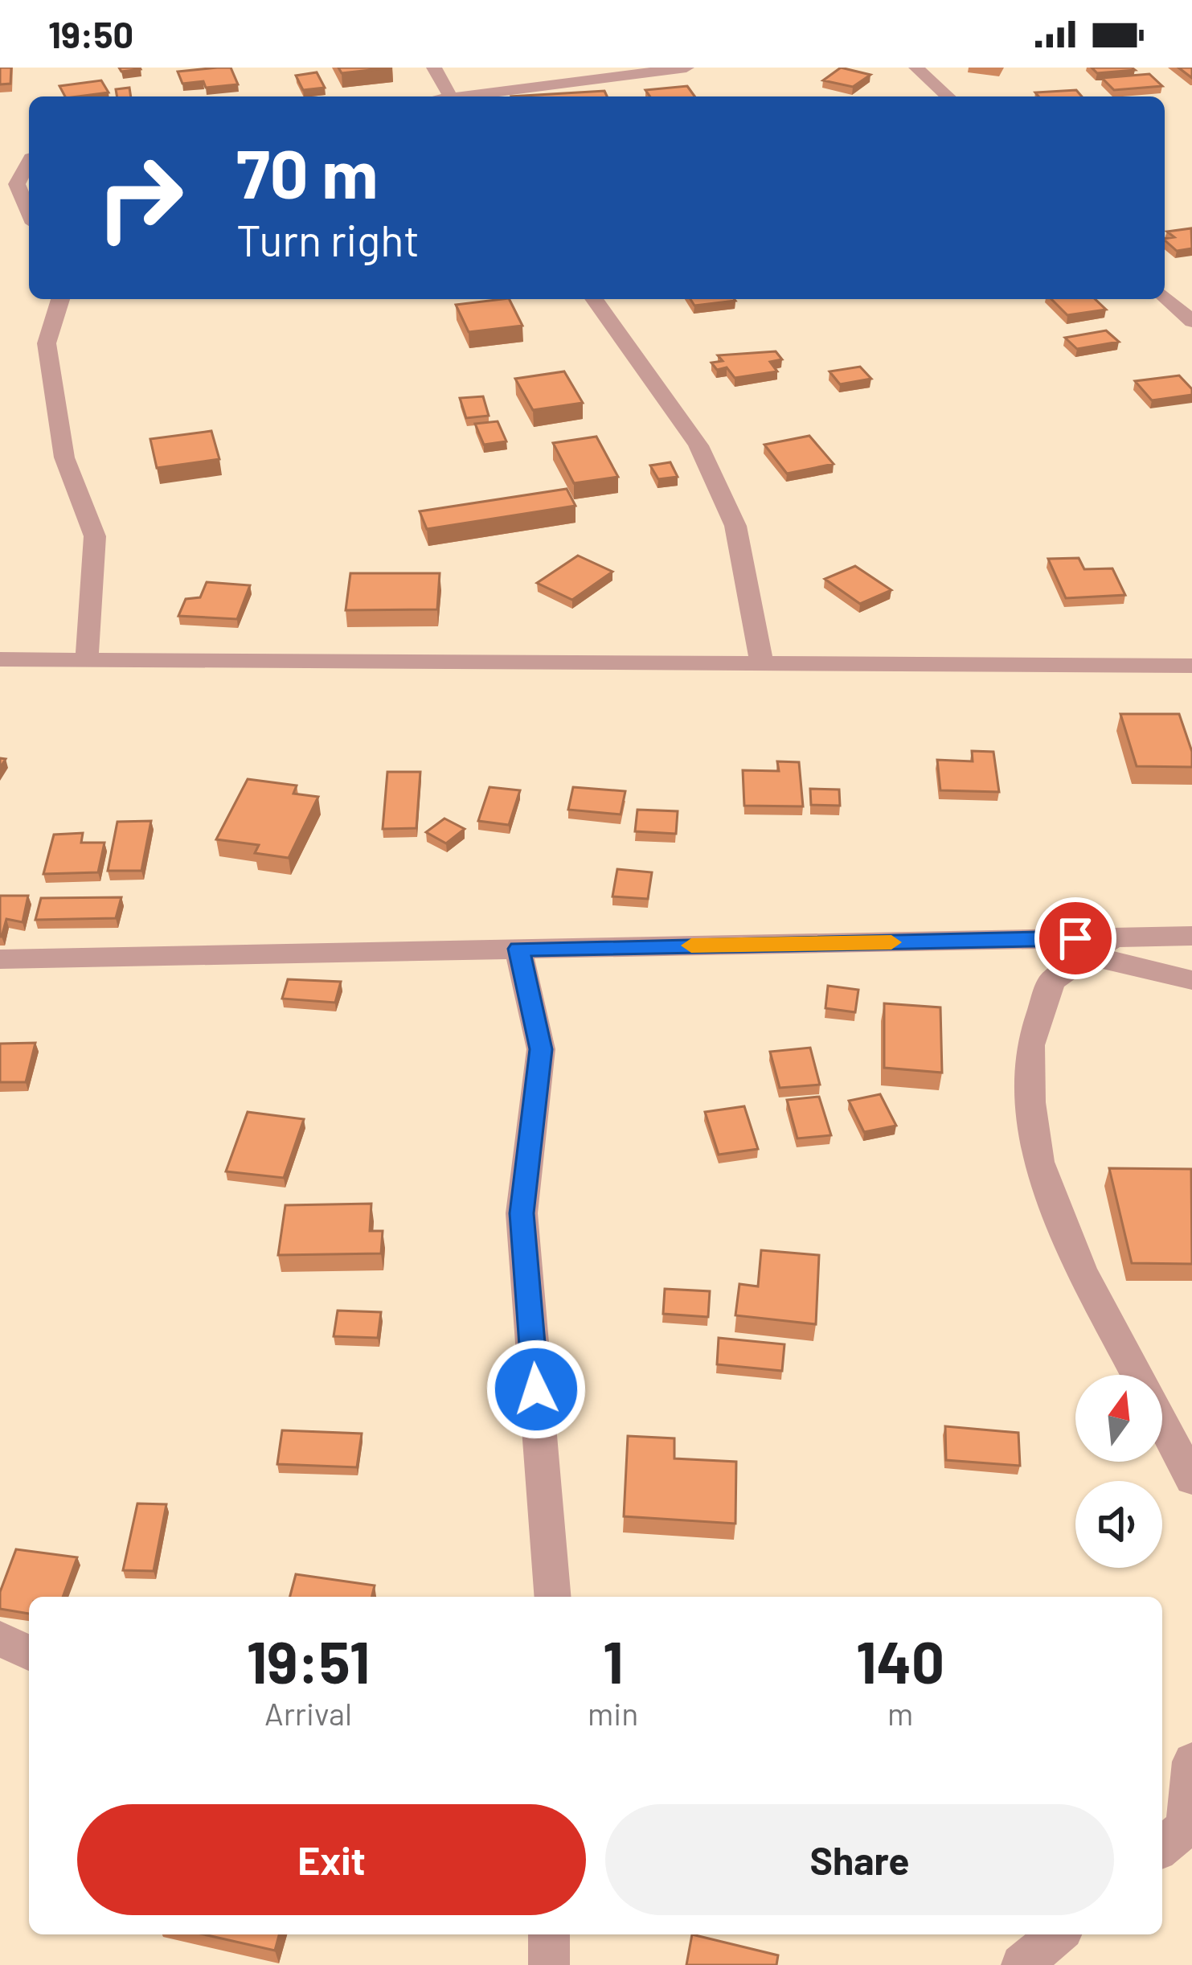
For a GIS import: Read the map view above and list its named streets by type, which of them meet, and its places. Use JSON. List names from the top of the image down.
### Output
{
  "north": "top",
  "page": {
    "status": "19:50",
    "turn": ["70 m", "Turn right"],
    "eta": [
      "19:51",
      "Arrival",
      "1",
      "min",
      "140",
      "m"
    ],
    "buttons": ["Exit", "Share"]
  }
}
